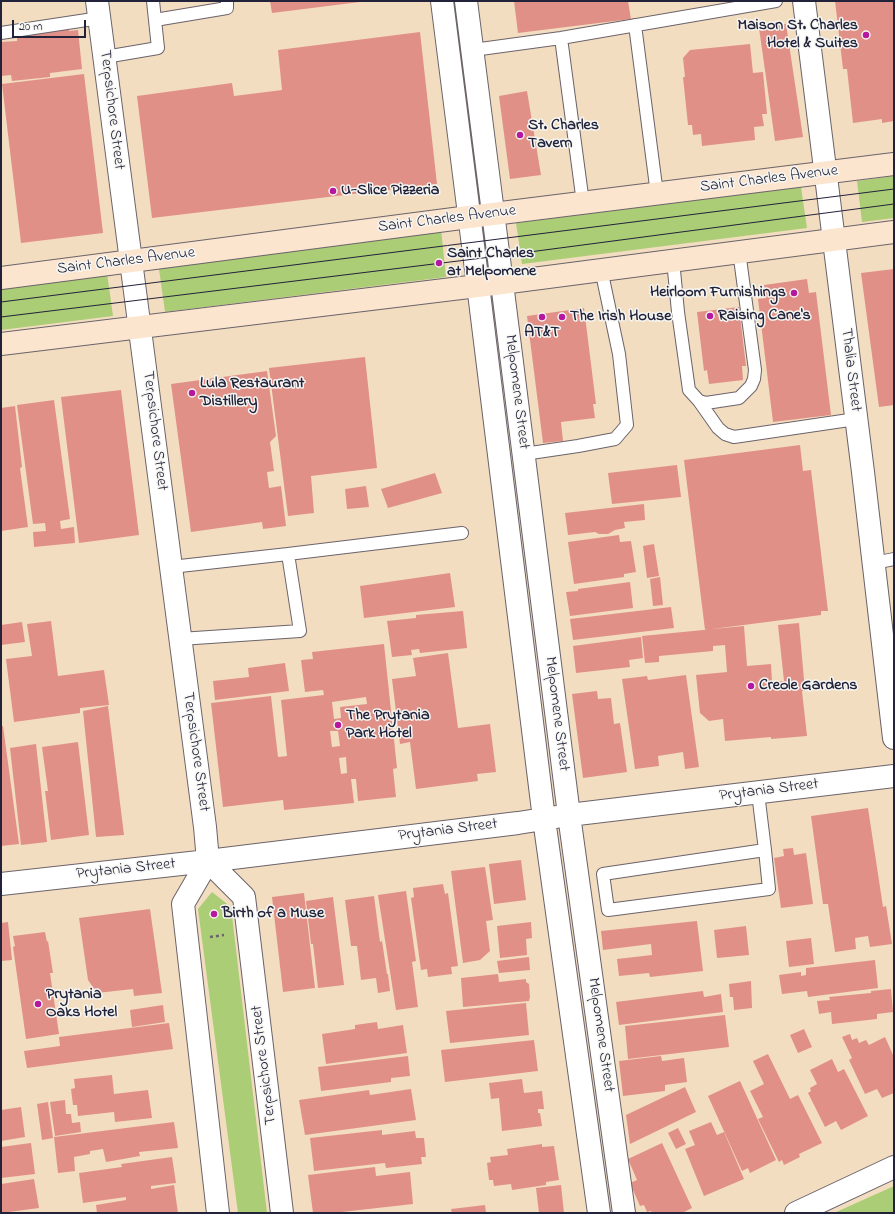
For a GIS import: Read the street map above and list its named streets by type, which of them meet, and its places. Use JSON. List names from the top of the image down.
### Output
{
  "streets": {
    "main road": ["Saint Charles Avenue"],
    "street": [
      "Terpsichore Street",
      "Thalia Street",
      "Melpomene Street",
      "Prytania Street"
    ]
  },
  "crossings": [
    ["Terpsichore Street", "Saint Charles Avenue"],
    ["Terpsichore Street", "Prytania Street"],
    ["Saint Charles Avenue", "Thalia Street"],
    ["Saint Charles Avenue", "Melpomene Street"],
    ["Melpomene Street", "Prytania Street"]
  ],
  "places": [
    "Maison St. Charles Hotel & Suites",
    "St. Charles Tavern",
    "U-Slice Pizzeria",
    "Saint Charles at Melpomene",
    "Heirloom Furnishings",
    "Raising Cane's",
    "AT&T",
    "The Irish House",
    "Lula Restaurant Distillery",
    "Creole Gardens",
    "The Prytania Park Hotel",
    "Birth of a Muse",
    "Prytania Oaks Hotel"
  ],
  "scale_bar": "20 m"
}
